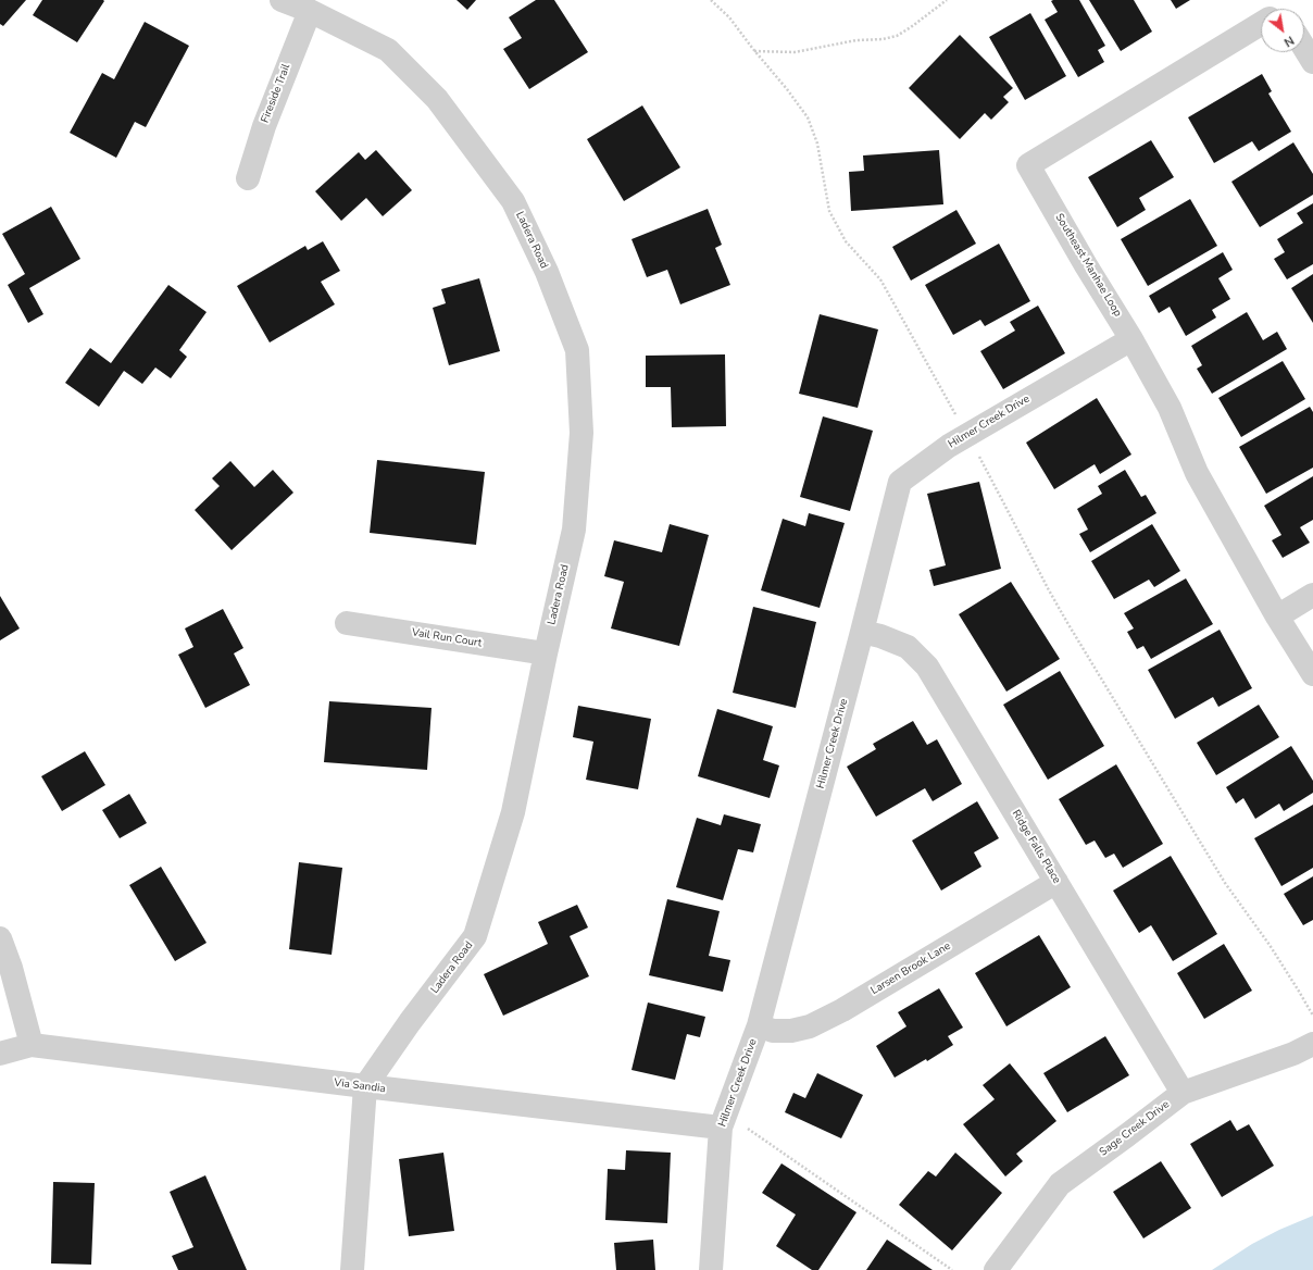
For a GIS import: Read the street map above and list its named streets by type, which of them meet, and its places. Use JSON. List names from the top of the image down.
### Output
{
  "streets": {
    "street": [
      "Fireside Trail",
      "Ladera Road",
      "Southeast Manhae Loop",
      "Hilmer Creek Drive",
      "Vail Run Court",
      "Ridge Falls Place",
      "Larsen Brook Lane",
      "Via Sandia",
      "Sage Creek Drive"
    ]
  },
  "crossings": [
    ["Fireside Trail", "Ladera Road"],
    ["Ladera Road", "Vail Run Court"],
    ["Ladera Road", "Via Sandia"],
    ["Southeast Manhae Loop", "Hilmer Creek Drive"],
    ["Hilmer Creek Drive", "Ridge Falls Place"],
    ["Hilmer Creek Drive", "Larsen Brook Lane"],
    ["Hilmer Creek Drive", "Via Sandia"],
    ["Ridge Falls Place", "Larsen Brook Lane"],
    ["Ridge Falls Place", "Sage Creek Drive"]
  ],
  "north": "bottom right"
}
